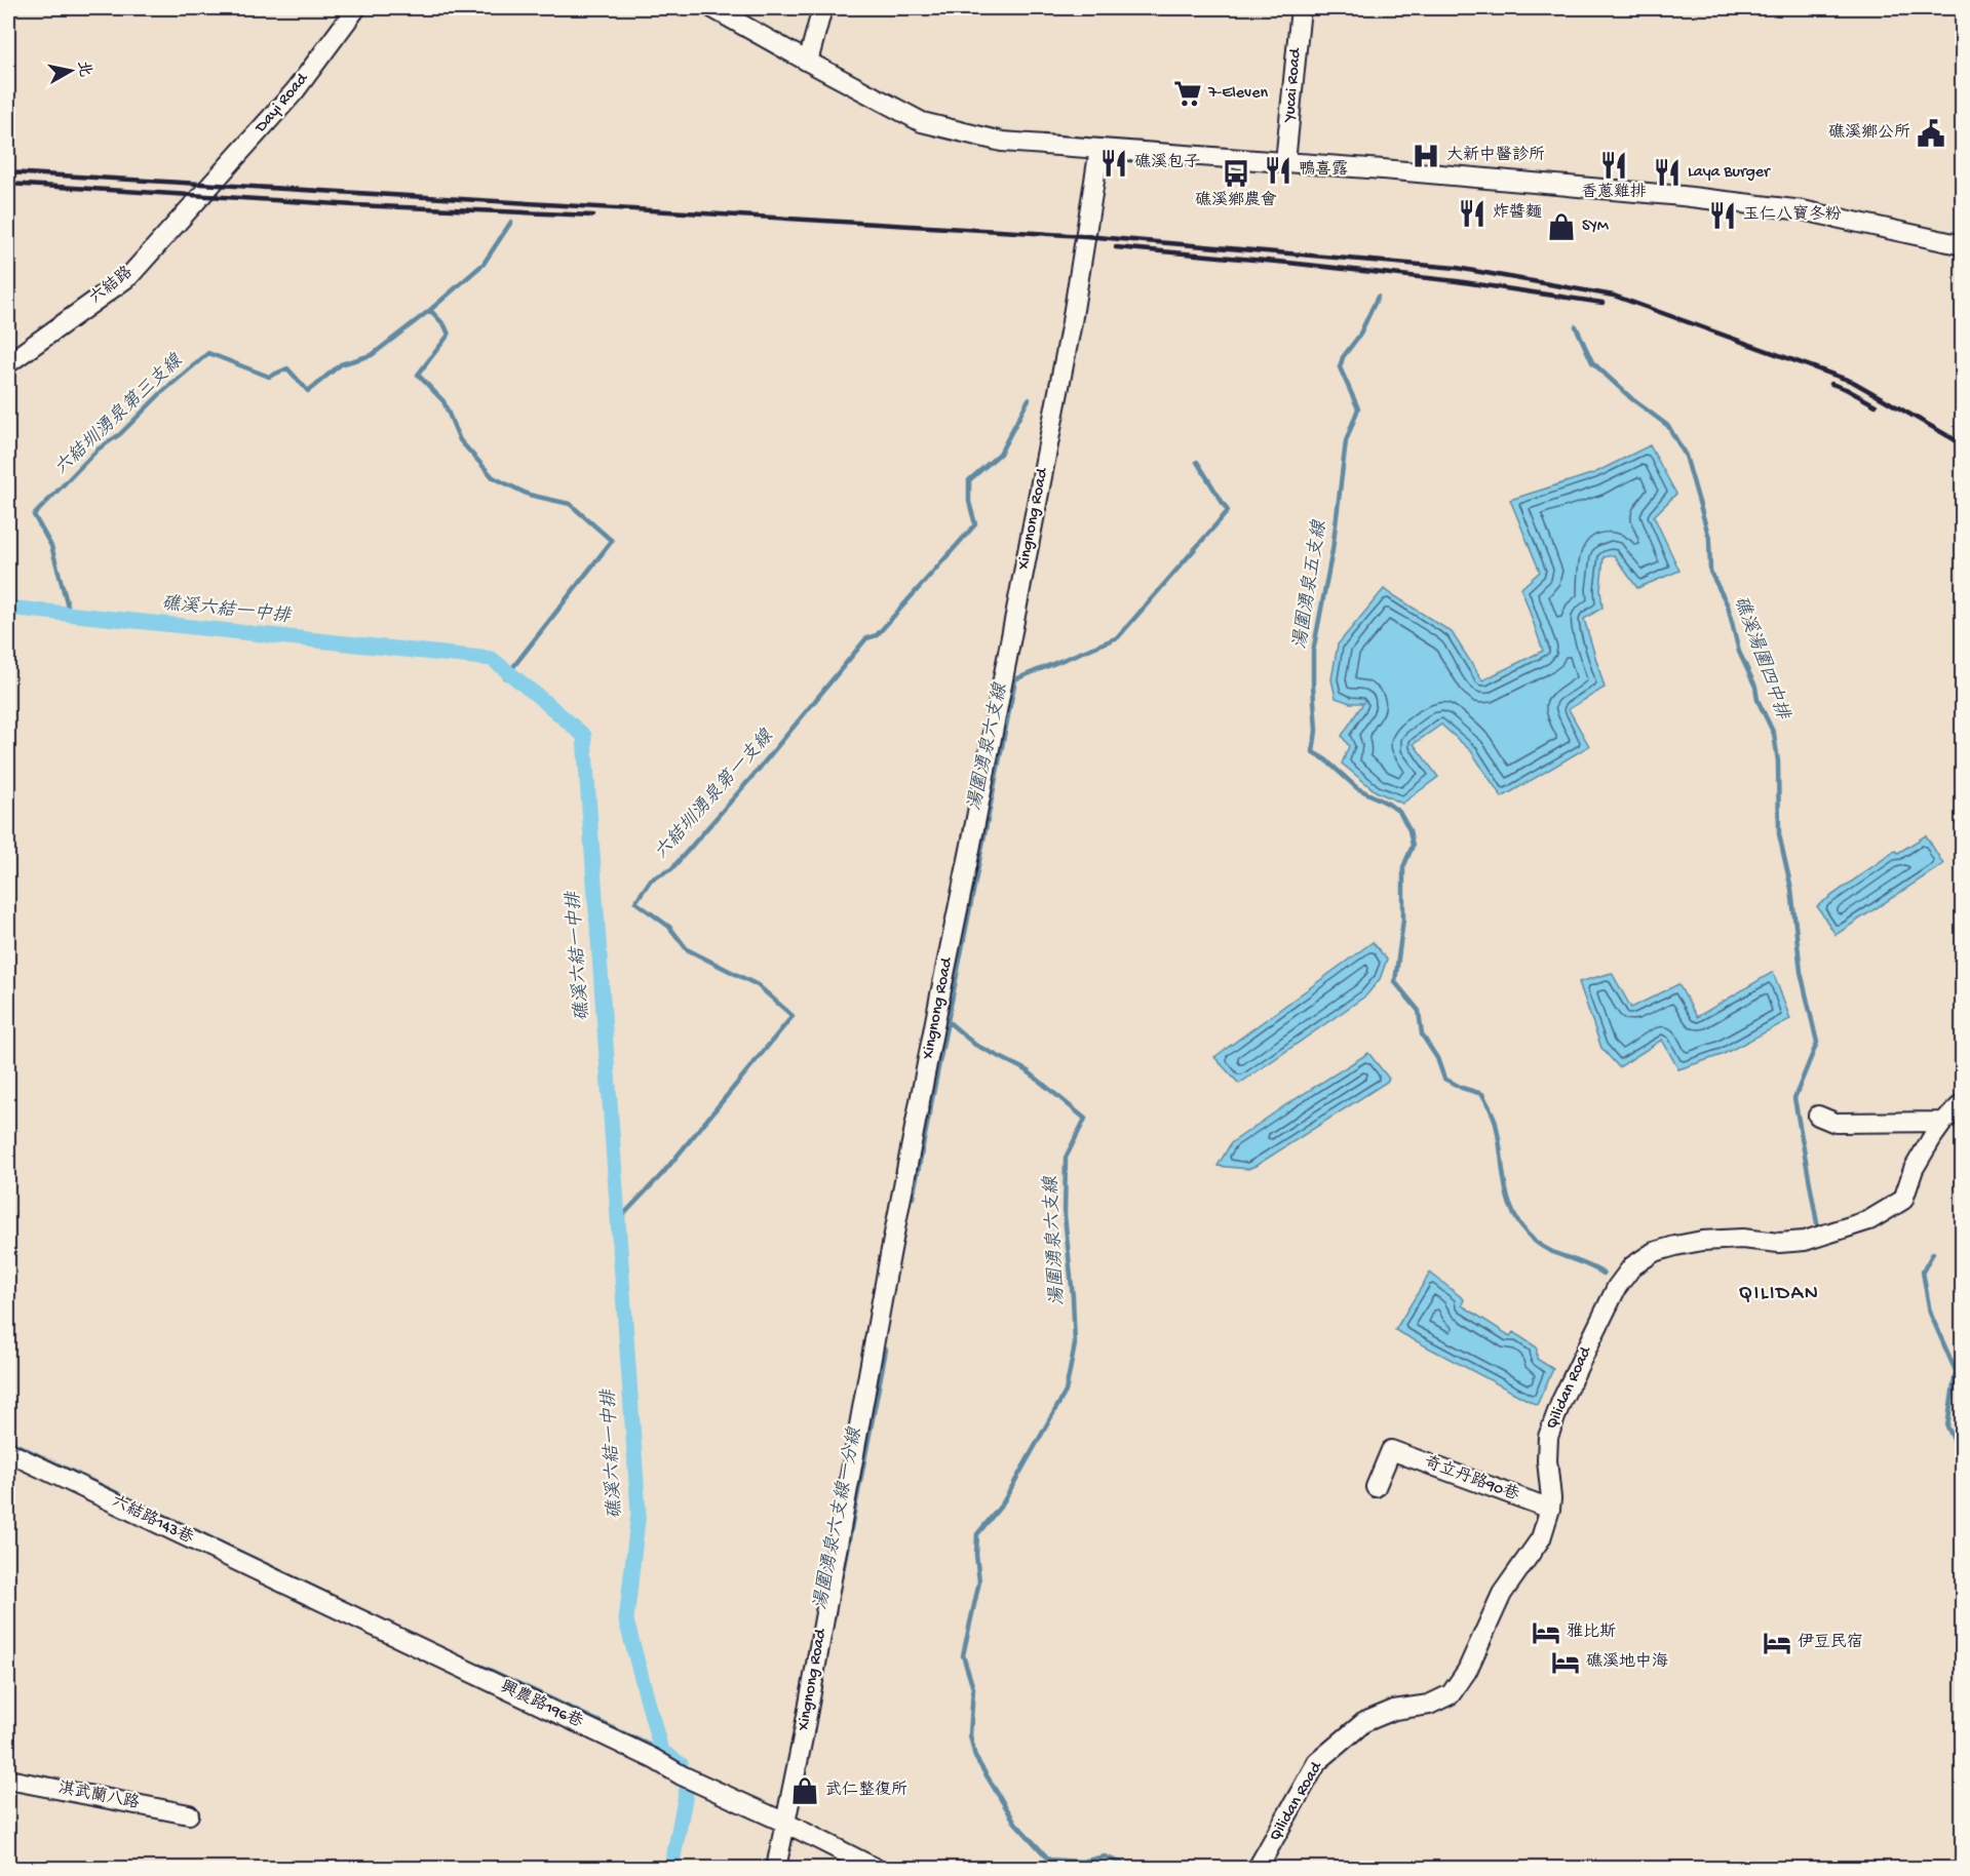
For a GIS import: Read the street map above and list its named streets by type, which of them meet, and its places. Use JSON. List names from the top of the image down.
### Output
{
  "streets": {
    "street": [
      "Yucai Road",
      "Dayi Road",
      "六結路",
      "Xingnong Road",
      "Qilidan Road",
      "奇立丹路90巷",
      "六結路143巷",
      "興農路196巷",
      "淇武蘭八路"
    ]
  },
  "crossings": [
    ["Dayi Road", "六結路"],
    ["Xingnong Road", "興農路196巷"],
    ["Qilidan Road", "奇立丹路90巷"],
    ["六結路143巷", "興農路196巷"]
  ],
  "districts": ["QILIDAN"],
  "water": [
    "六結圳湧泉第三支線",
    "湯圍湧泉五支線",
    "礁溪六結一中排",
    "礁溪湯圍四中排",
    "湯圍湧泉六支線",
    "六結圳湧泉第一支線",
    "湯圍湧泉六支線一分線"
  ],
  "places": {
    "supermarket": ["7-Eleven"],
    "public building": ["礁溪鄉公所"],
    "hospital": ["大新中醫診所"],
    "restaurant": [
      "礁溪包子",
      "香蔥雞排",
      "鴨喜露",
      "Laya Burger",
      "炸醬麵",
      "玉仁八寶冬粉"
    ],
    "bus stop": ["礁溪鄉農會"],
    "shop": ["SYM", "武仁整復所"],
    "hotel": ["雅比斯", "伊豆民宿", "礁溪地中海"]
  },
  "north": "right"
}
